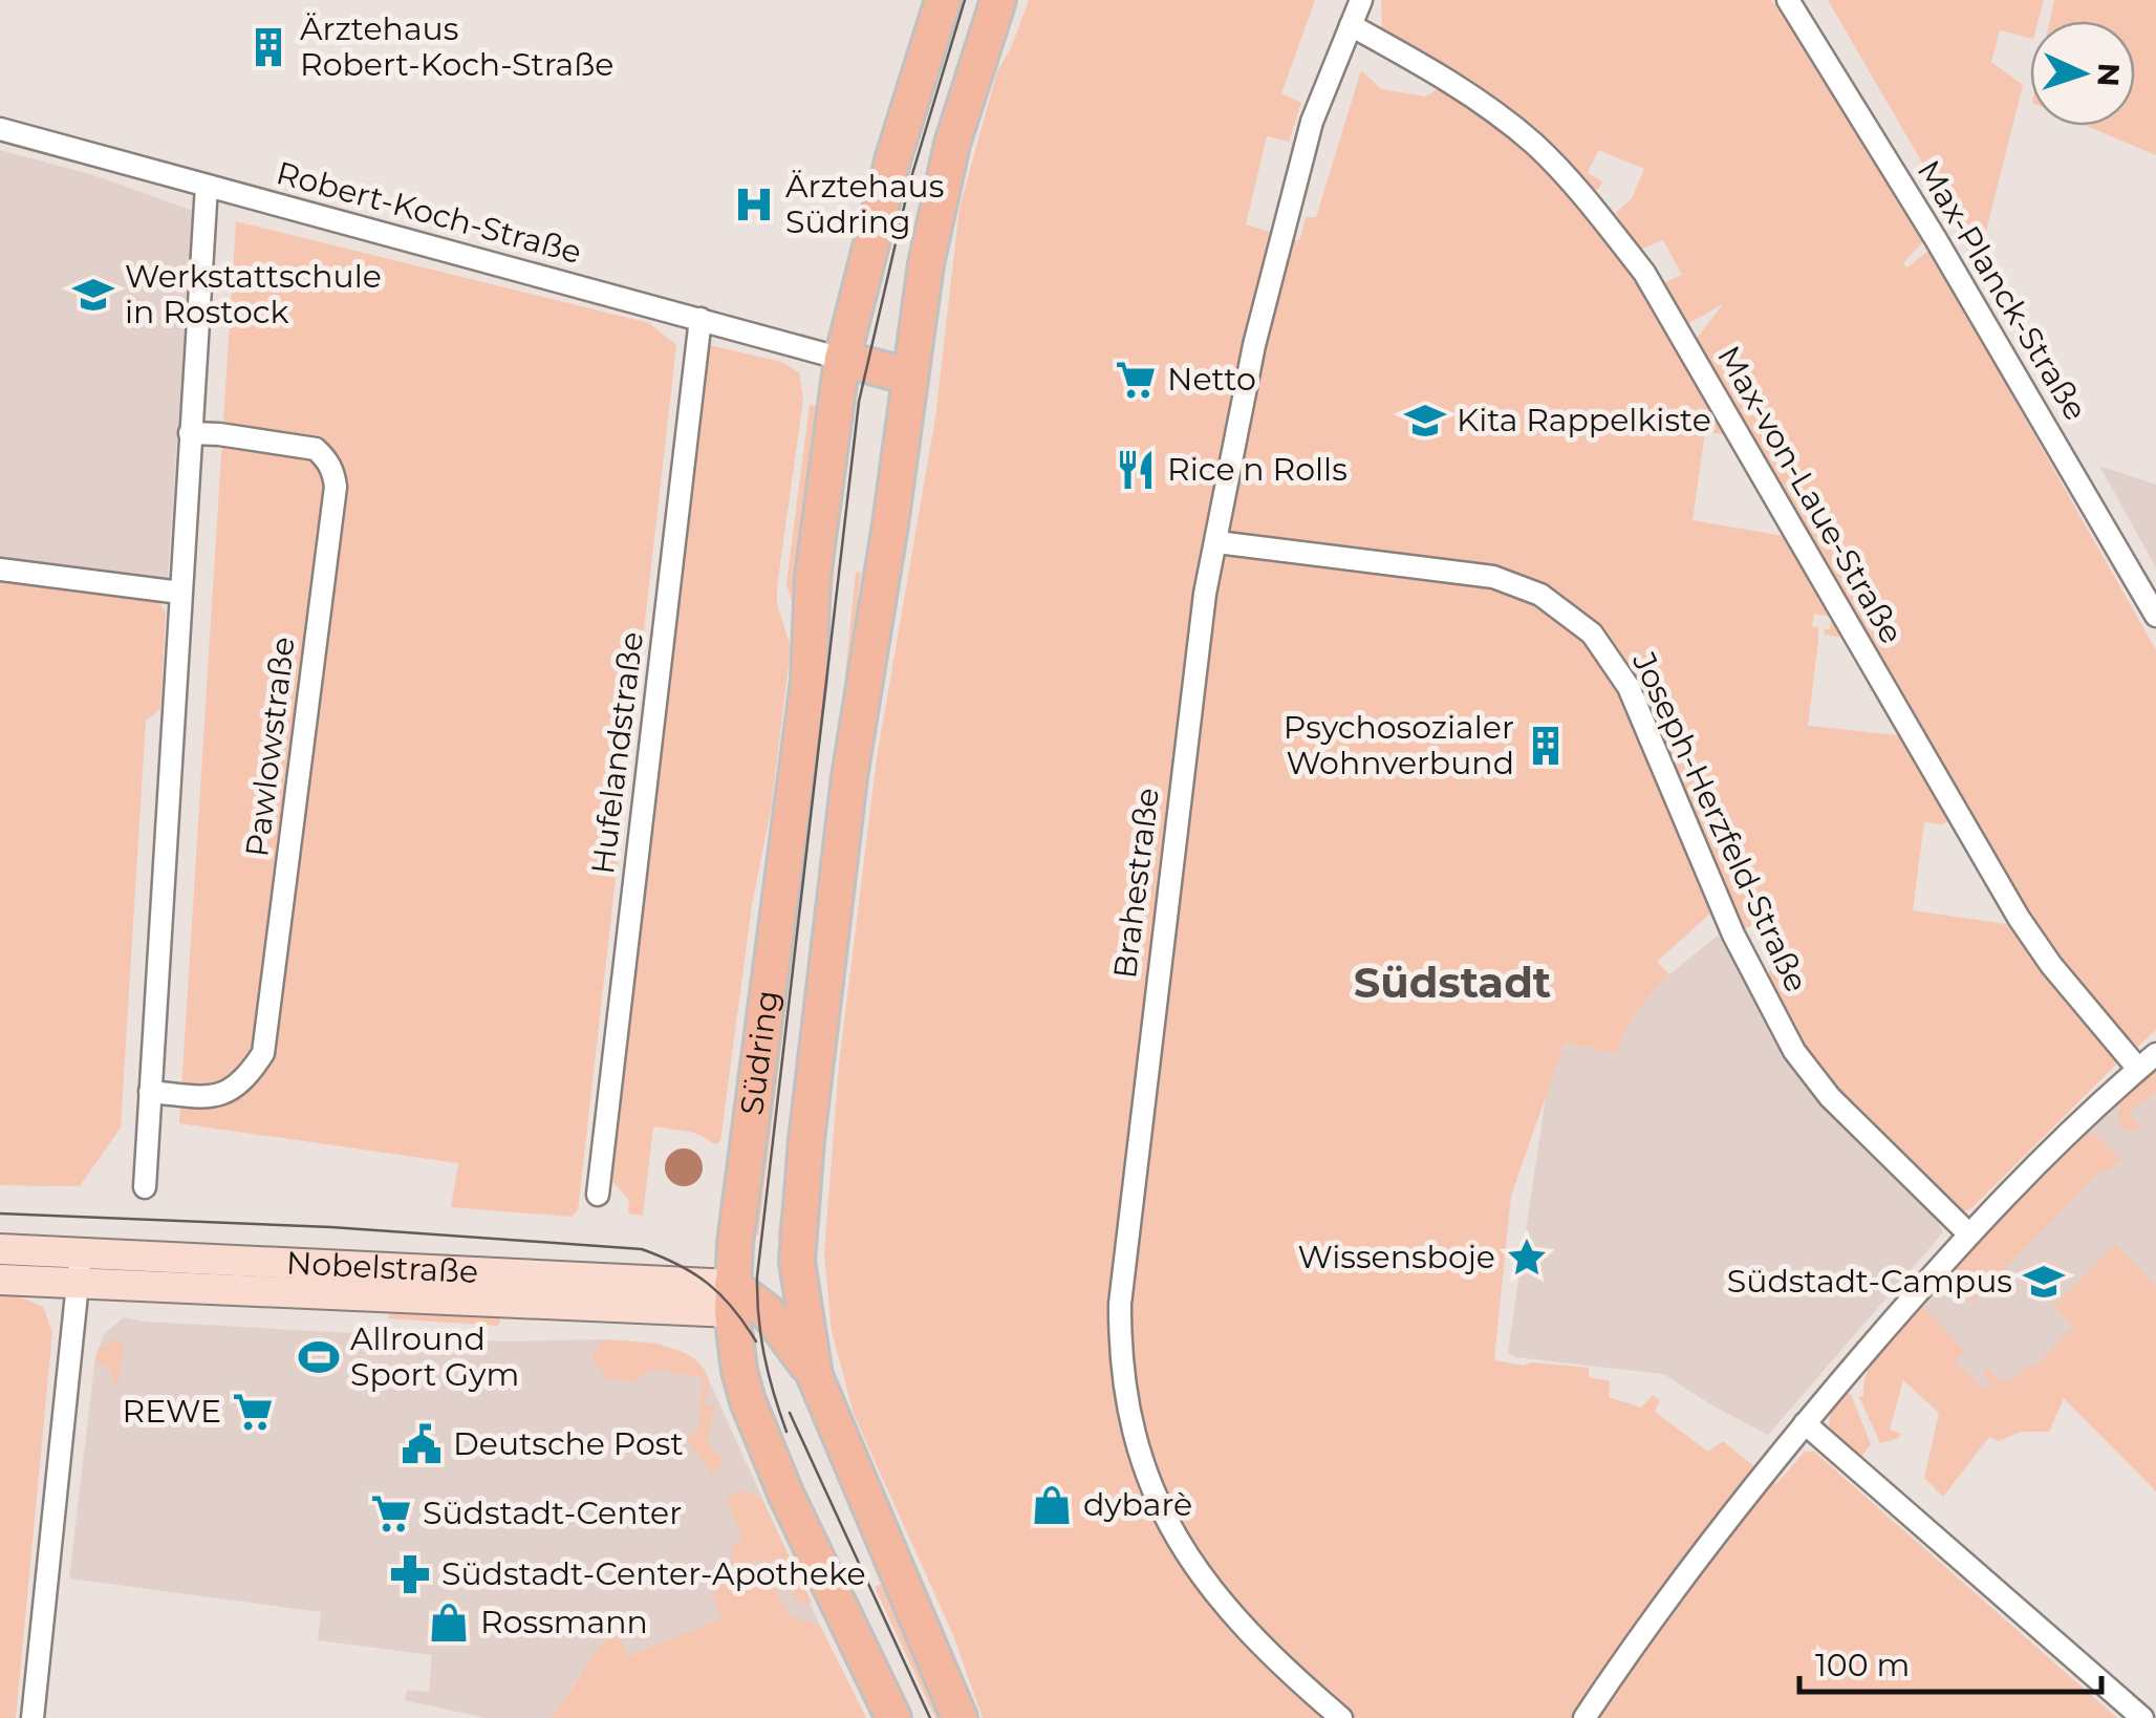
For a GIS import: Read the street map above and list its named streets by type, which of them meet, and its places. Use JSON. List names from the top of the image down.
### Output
{
  "streets": {
    "main road": ["Südring", "Nobelstraße"],
    "street": [
      "Robert-Koch-Straße",
      "Max-Planck-Straße",
      "Max-von-Laue-Straße",
      "Pawlowstraße",
      "Hufelandstraße",
      "Joseph-Herzfeld-Straße",
      "Brahestraße"
    ]
  },
  "crossings": [
    ["Robert-Koch-Straße", "Hufelandstraße"],
    ["Robert-Koch-Straße", "Südring"],
    ["Max-von-Laue-Straße", "Brahestraße"],
    ["Joseph-Herzfeld-Straße", "Brahestraße"],
    ["Südring", "Nobelstraße"]
  ],
  "districts": ["Südstadt"],
  "places": {
    "building": ["Ärztehaus Robert-Koch-Straße", "Psychosozialer Wohnverbund"],
    "hospital": ["Ärztehaus Südring"],
    "school or university": ["Werkstattschule in Rostock", "Kita Rappelkiste", "Südstadt-Campus"],
    "supermarket": ["Netto", "REWE", "Südstadt-Center"],
    "restaurant": ["Rice n Rolls"],
    "place": ["Wissensboje"],
    "sports": ["Allround Sport Gym"],
    "public building": ["Deutsche Post"],
    "shop": ["dybarè", "Rossmann"],
    "pharmacy": ["Südstadt-Center-Apotheke"]
  },
  "scale_bar": "100 m",
  "north": "right"
}
